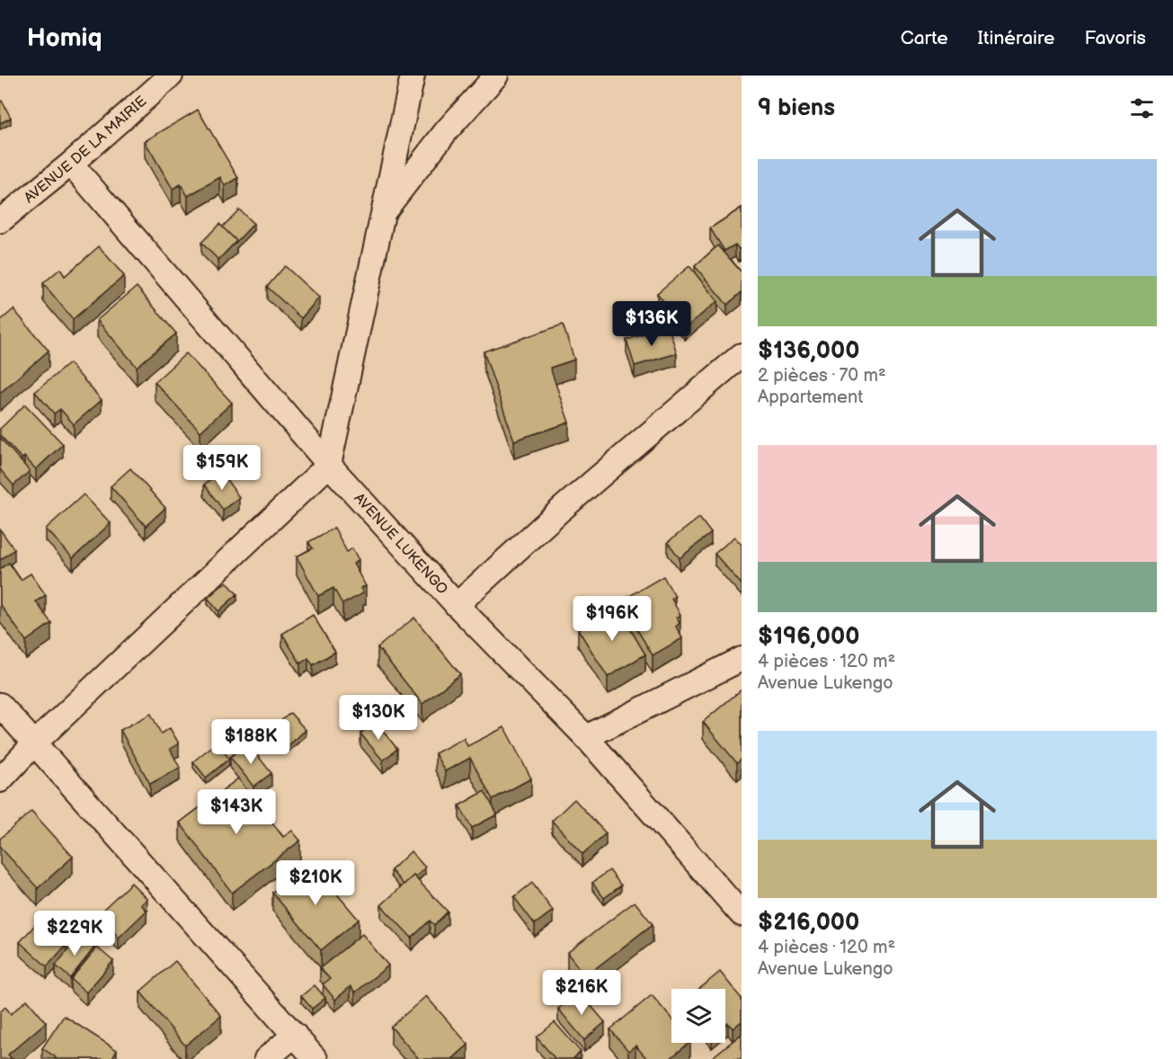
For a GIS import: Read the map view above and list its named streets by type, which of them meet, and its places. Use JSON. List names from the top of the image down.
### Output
{
  "streets": {
    "street": ["AVENUE DE LA MAIRIE", "AVENUE LUKENGO"]
  },
  "crossings": [
    ["AVENUE DE LA MAIRIE", "AVENUE LUKENGO"]
  ],
  "page": {
    "header": "Homiq",
    "nav": ["Carte", "Itinéraire", "Favoris"],
    "heading": "9 biens",
    "list": [
      {
        "name": "$136,000",
        "note": "2 pièces · 70 m² · Appartement"
      },
      {
        "name": "$196,000",
        "note": "4 pièces · 120 m² · Avenue Lukengo"
      },
      {
        "name": "$216,000",
        "note": "4 pièces · 120 m² · Avenue Lukengo"
      }
    ],
    "price": [
      "$136K",
      "$159K",
      "$196K",
      "$130K",
      "$188K",
      "$143K",
      "$210K",
      "$229K",
      "$216K"
    ]
  }
}
